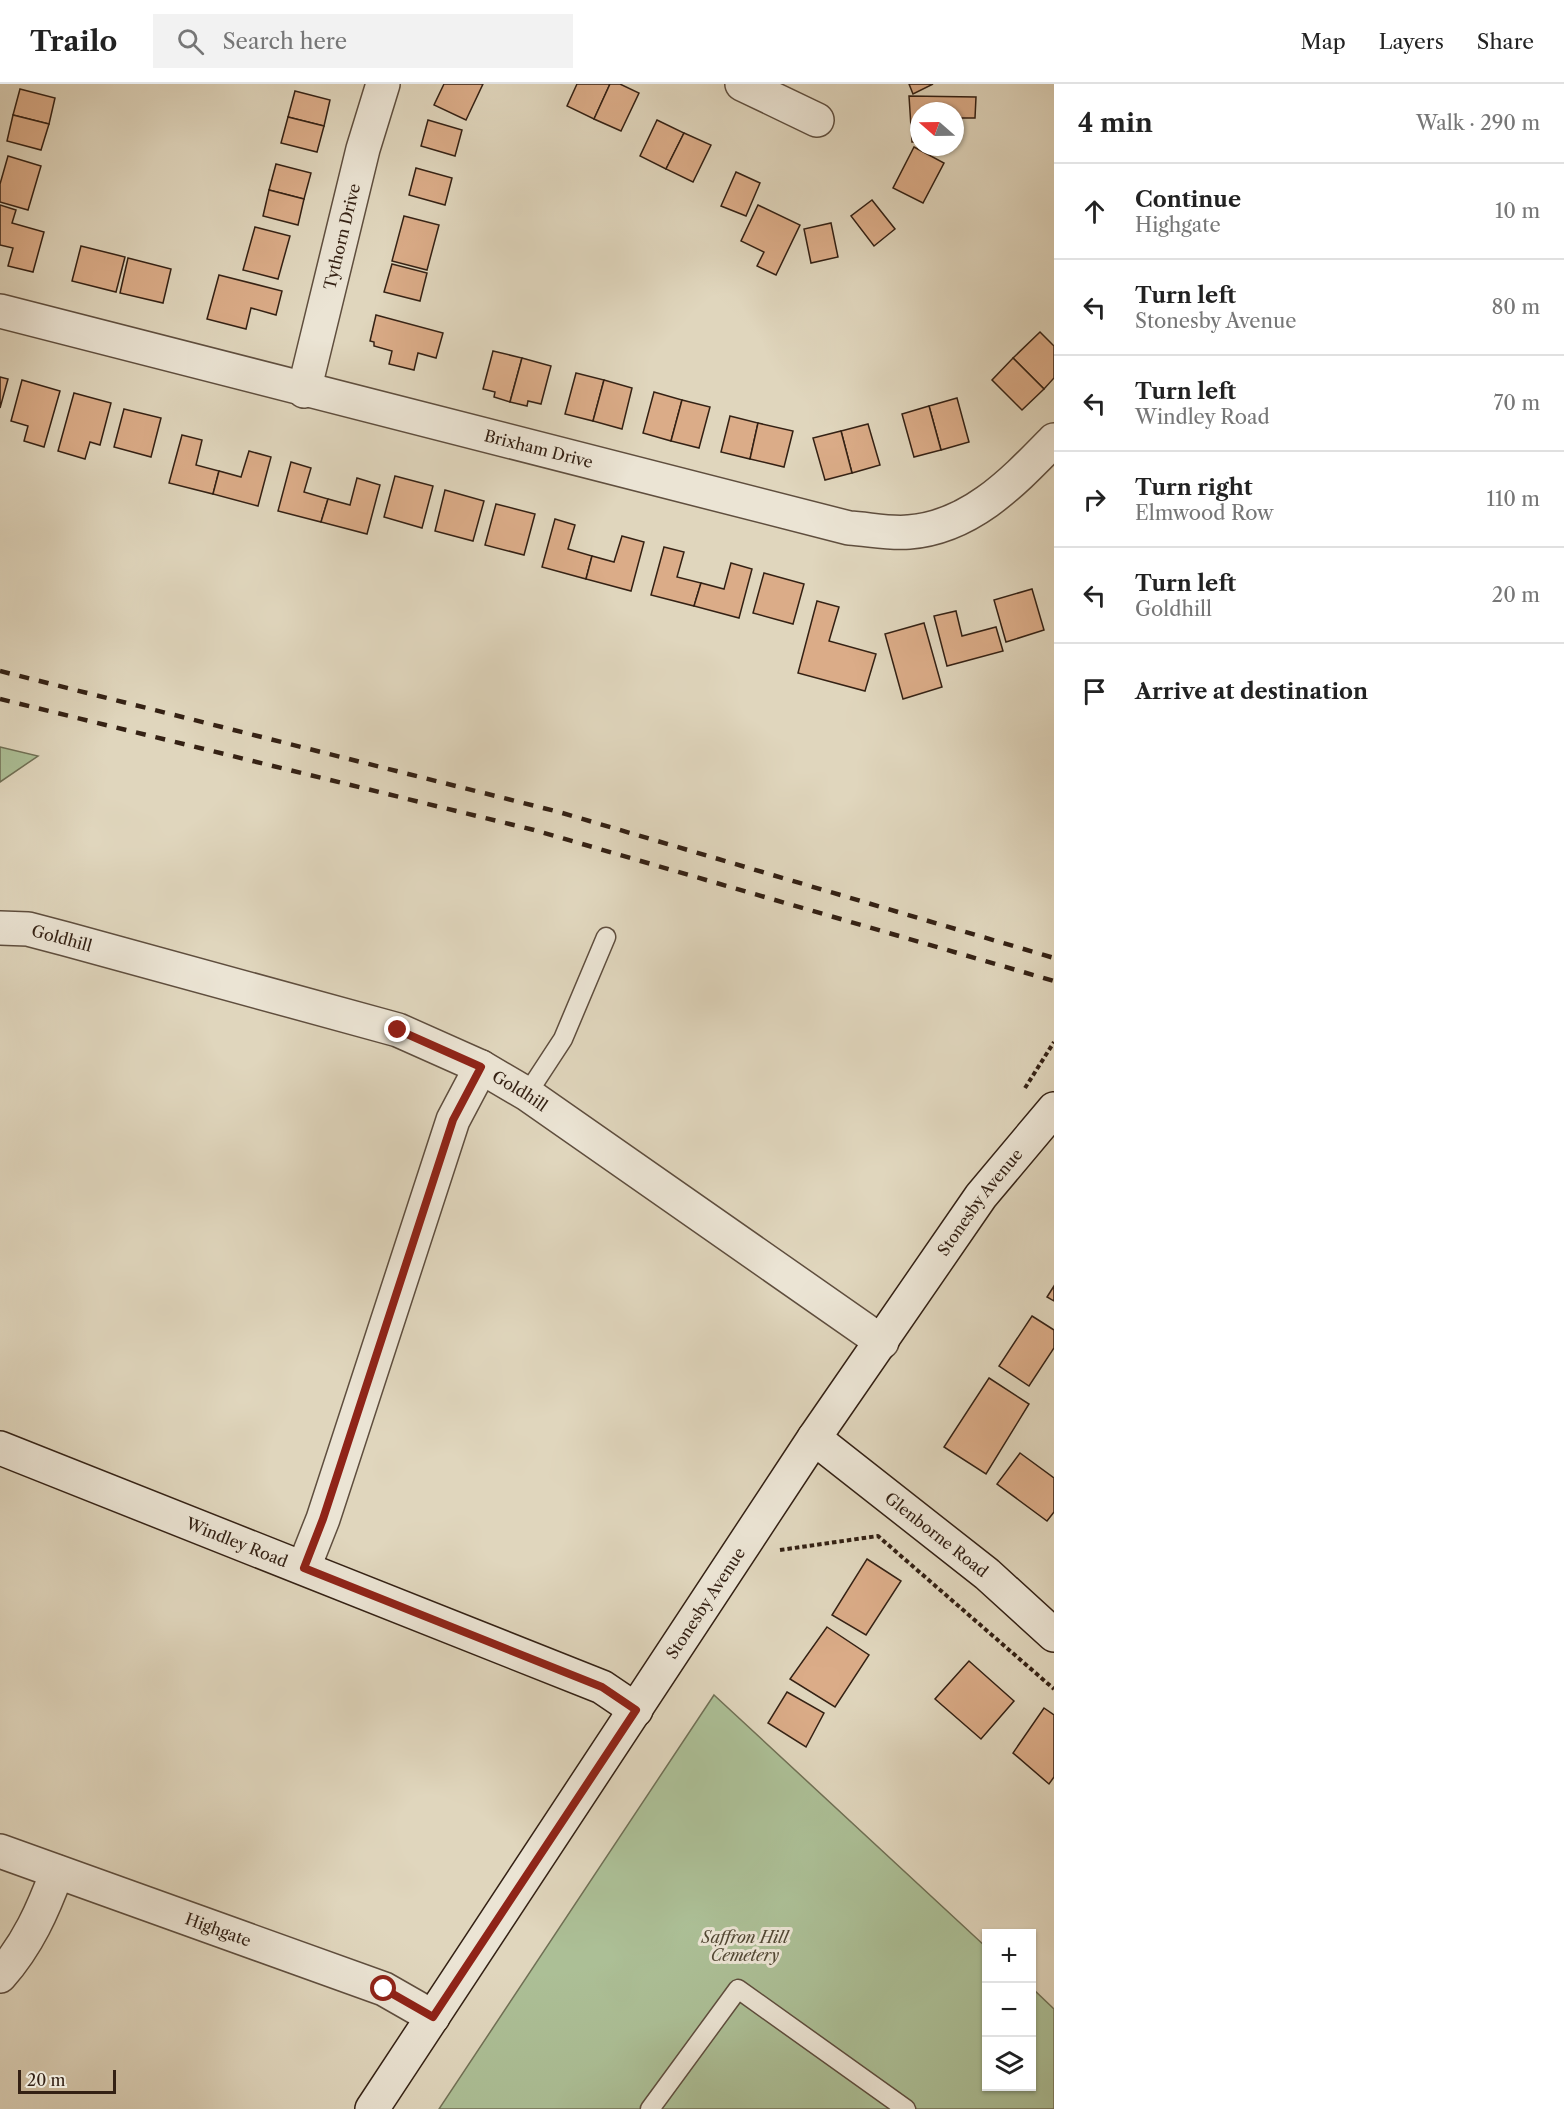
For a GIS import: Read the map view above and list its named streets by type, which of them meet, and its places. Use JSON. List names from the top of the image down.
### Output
{
  "streets": {
    "street": [
      "Tythorn Drive",
      "Brixham Drive",
      "Goldhill",
      "Stonesby Avenue",
      "Glenborne Road",
      "Windley Road",
      "Highgate"
    ]
  },
  "crossings": [
    ["Tythorn Drive", "Brixham Drive"],
    ["Goldhill", "Stonesby Avenue"],
    ["Stonesby Avenue", "Glenborne Road"],
    ["Stonesby Avenue", "Windley Road"],
    ["Stonesby Avenue", "Highgate"]
  ],
  "parks": ["Saffron Hill Cemetery"],
  "scale_bar": "20 m",
  "north": "left",
  "page": {
    "header": "Trailo",
    "search": "Search here",
    "nav": ["Map", "Layers", "Share"],
    "heading": ["4 min", "Walk · 290 m"],
    "list": [
      ["Continue", "Highgate", "10 m"],
      ["Turn left", "Stonesby Avenue", "80 m"],
      ["Turn left", "Windley Road", "70 m"],
      ["Turn right", "Elmwood Row", "110 m"],
      ["Turn left", "Goldhill", "20 m"],
      "Arrive at destination"
    ],
    "map_buttons": ["+", "−"],
    "scale": "20 m"
  }
}
